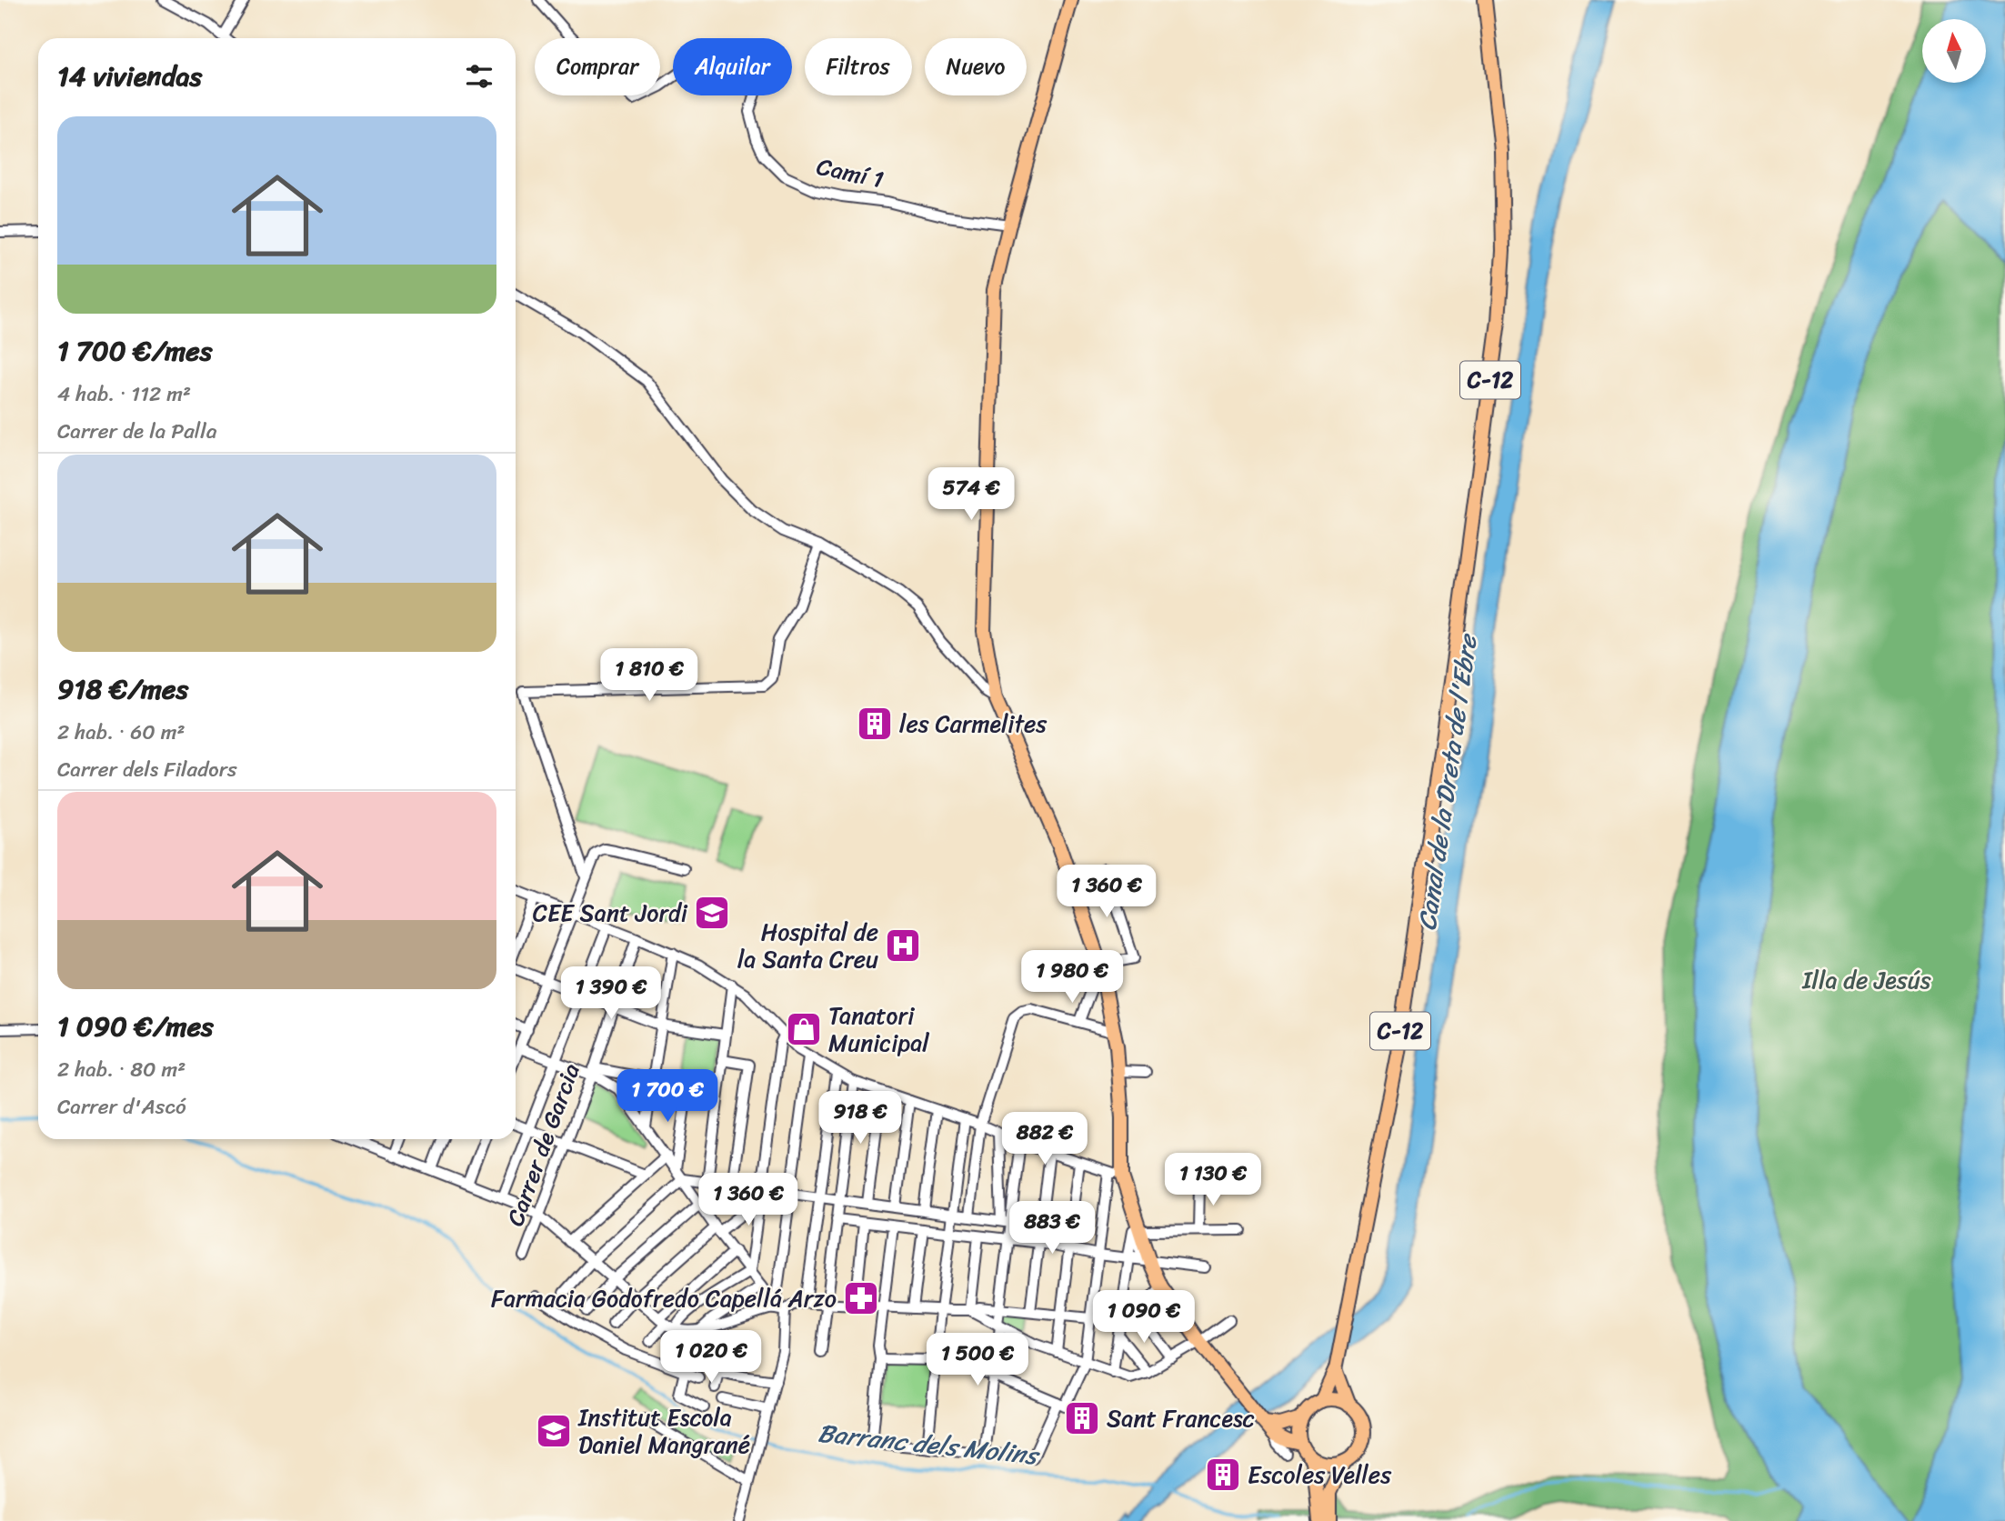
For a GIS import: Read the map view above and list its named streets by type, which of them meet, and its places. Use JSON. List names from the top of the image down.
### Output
{
  "streets": {
    "main road": ["C-12"],
    "street": ["Camí 1", "Carrer de Garcia"]
  },
  "water": ["Canal de la Dreta de l'Ebre", "Barranc dels Molins"],
  "parks": ["Illa de Jesús"],
  "places": {
    "building": ["les Carmelites", "Sant Francesc", "Escoles Velles"],
    "school or university": ["CEE Sant Jordi", "Institut Escola Daniel Mangrané"],
    "hospital": ["Hospital de la Santa Creu"],
    "shop": ["Tanatori Municipal"],
    "pharmacy": ["Farmacia Godofredo Capellá Arzo"]
  },
  "north": "top",
  "page": {
    "chip": [
      "Comprar",
      "Alquilar",
      "Filtros",
      "Nuevo"
    ],
    "heading": "14 viviendas",
    "list": [
      {
        "name": "1 700 €/mes",
        "note": "4 hab. · 112 m² · Carrer de la Palla"
      },
      {
        "name": "918 €/mes",
        "note": "2 hab. · 60 m² · Carrer dels Filadors"
      },
      {
        "name": "1 090 €/mes",
        "note": "2 hab. · 80 m² · Carrer d'Ascó"
      }
    ],
    "price": [
      "574 €",
      "1 810 €",
      "1 360 €",
      "1 980 €",
      "1 390 €",
      "1 700 €",
      "918 €",
      "882 €",
      "1 130 €",
      "1 360 €",
      "883 €",
      "1 090 €",
      "1 020 €",
      "1 500 €"
    ]
  }
}
